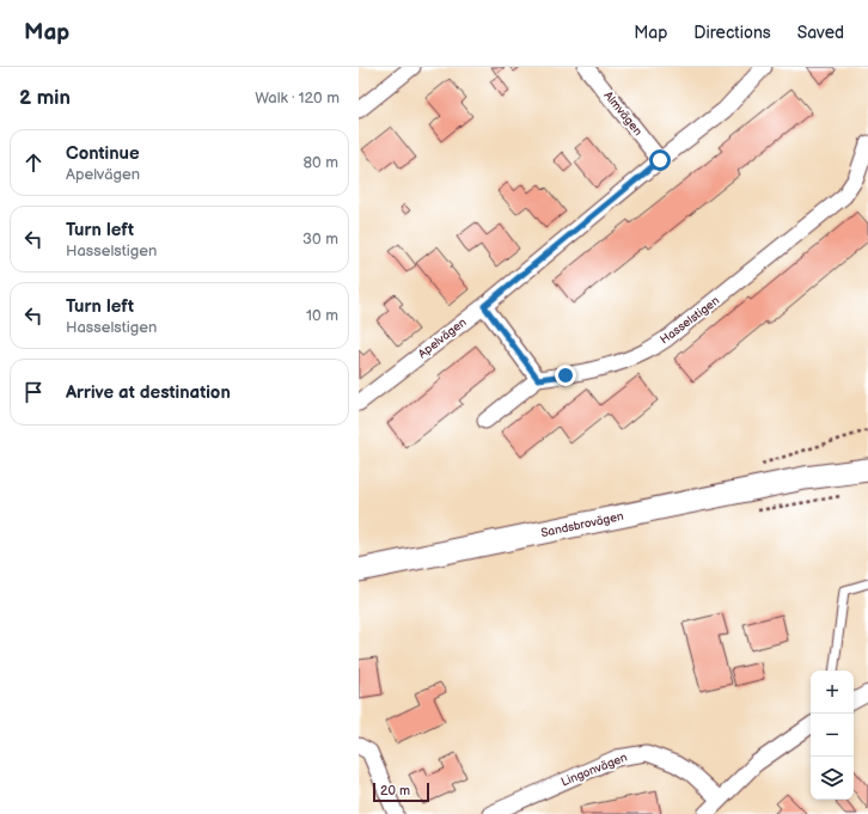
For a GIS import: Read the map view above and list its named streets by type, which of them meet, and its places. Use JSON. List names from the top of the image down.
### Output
{
  "streets": {
    "main road": ["Sandsbrovägen"],
    "street": [
      "Almvägen",
      "Hasselstigen",
      "Apelvägen",
      "Lingonvägen"
    ]
  },
  "crossings": [
    ["Almvägen", "Apelvägen"]
  ],
  "scale_bar": "20 m",
  "page": {
    "header": "Map",
    "nav": ["Map", "Directions", "Saved"],
    "heading": ["2 min", "Walk · 120 m"],
    "list": [
      ["Continue", "Apelvägen", "80 m"],
      ["Turn left", "Hasselstigen", "30 m"],
      ["Turn left", "Hasselstigen", "10 m"],
      "Arrive at destination"
    ],
    "map_buttons": ["+", "−"],
    "scale": "20 m"
  }
}
